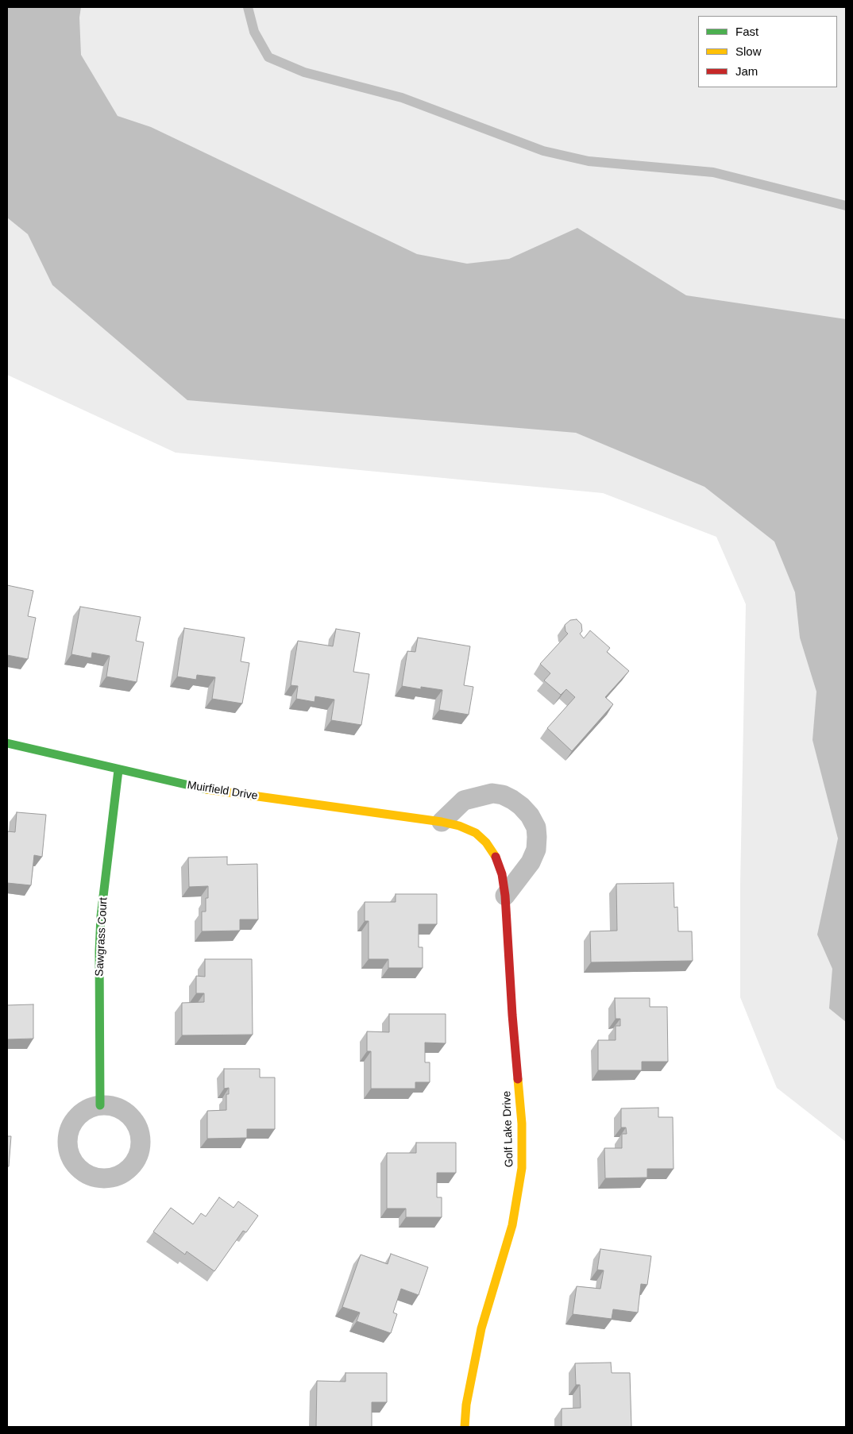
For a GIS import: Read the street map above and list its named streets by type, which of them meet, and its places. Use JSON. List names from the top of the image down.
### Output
{
  "streets": {
    "street": ["Muirfield Drive", "Sawgrass Court", "Golf Lake Drive"]
  },
  "crossings": [
    ["Muirfield Drive", "Sawgrass Court"],
    ["Muirfield Drive", "Golf Lake Drive"]
  ],
  "legend": ["Fast", "Slow", "Jam"]
}
